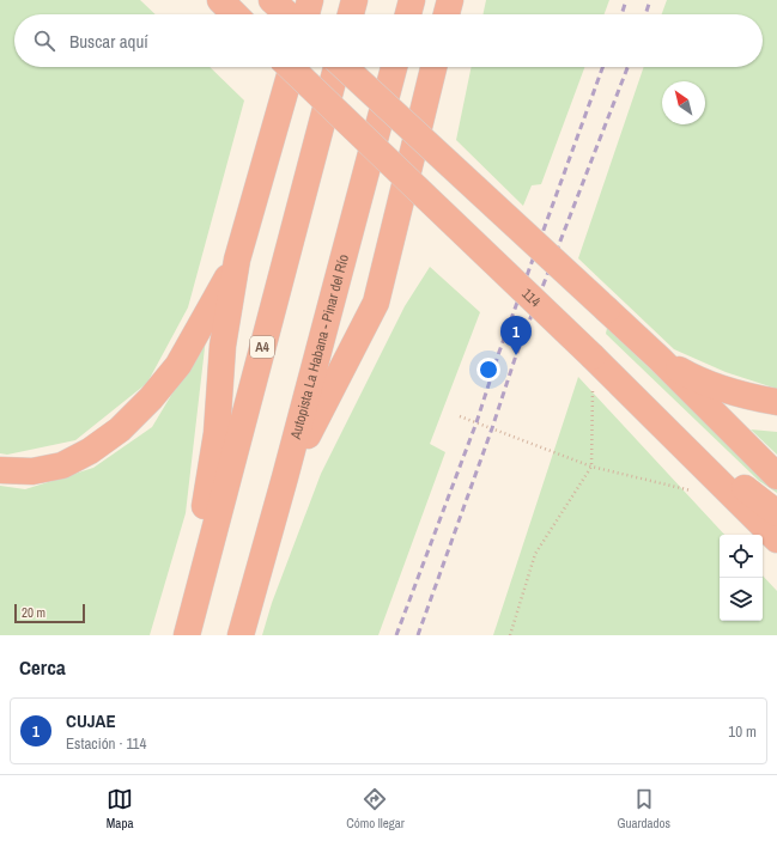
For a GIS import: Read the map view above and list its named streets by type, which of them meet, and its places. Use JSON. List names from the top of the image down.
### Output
{
  "streets": {
    "highway": ["114", "A4", "Autopista La Habana - Pinar del Río"]
  },
  "scale_bar": "20 m",
  "north": "top left",
  "page": {
    "search": "Buscar aquí",
    "pins": "1",
    "scale": "20 m",
    "heading": "Cerca",
    "list": [
      {
        "mark": "1",
        "name": "CUJAE",
        "note": "Estación · 114",
        "value": "10 m"
      }
    ],
    "nav": ["Mapa", "Cómo llegar", "Guardados"]
  }
}
